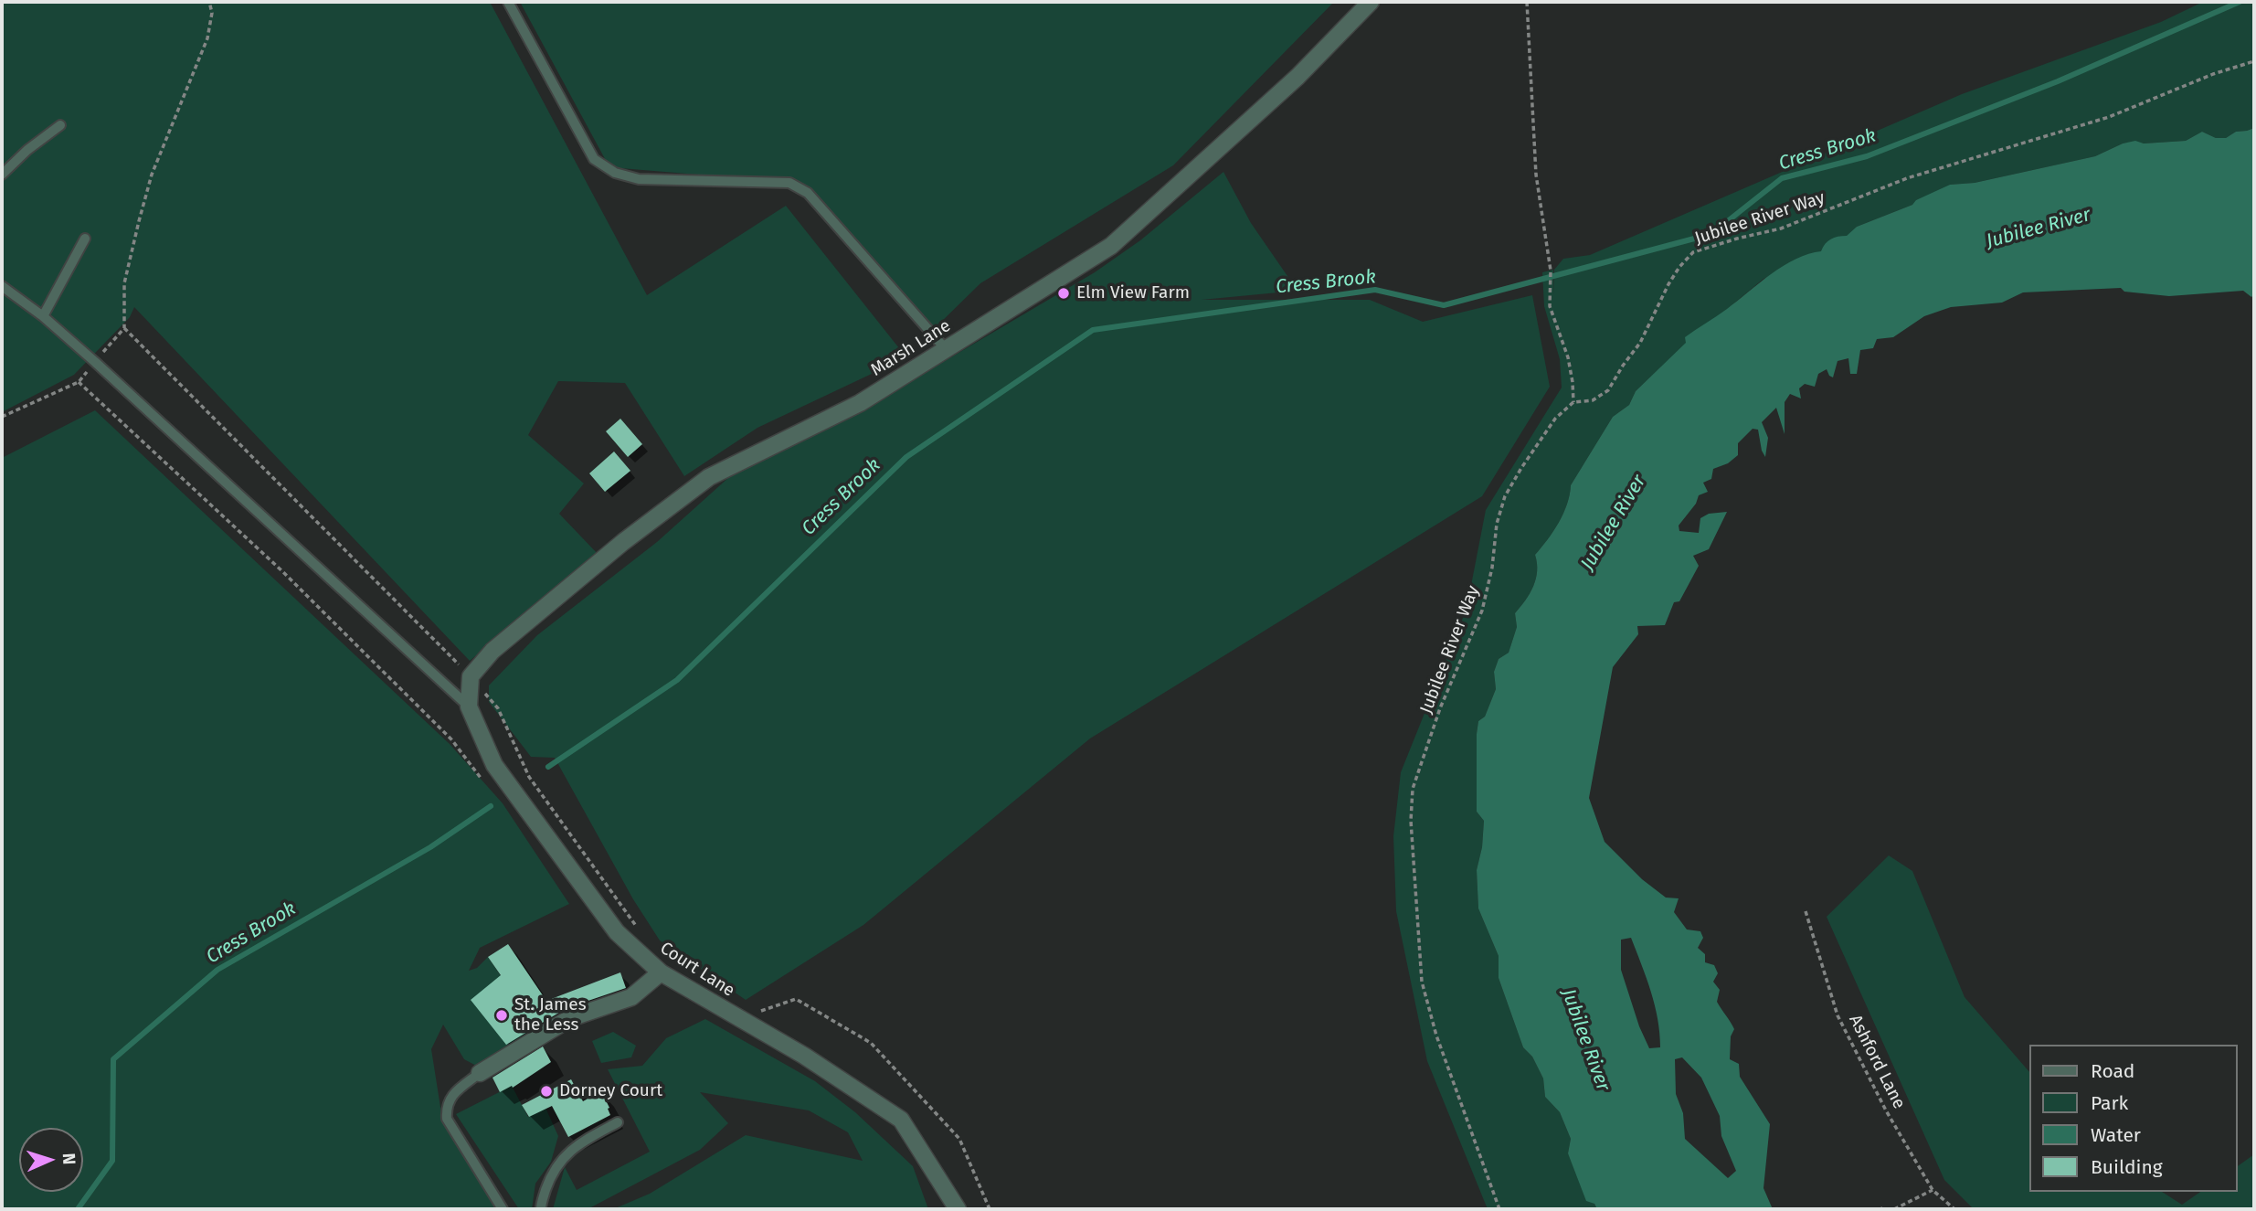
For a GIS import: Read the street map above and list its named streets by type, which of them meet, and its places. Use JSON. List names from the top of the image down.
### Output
{
  "streets": {
    "street": ["Marsh Lane", "Court Lane"],
    "path": ["Jubilee River Way", "Ashford Lane"]
  },
  "water": ["Cress Brook", "Jubilee River"],
  "places": ["Elm View Farm", "St. James the Less", "Dorney Court"],
  "legend": [
    "Road",
    "Park",
    "Water",
    "Building"
  ],
  "north": "right"
}
